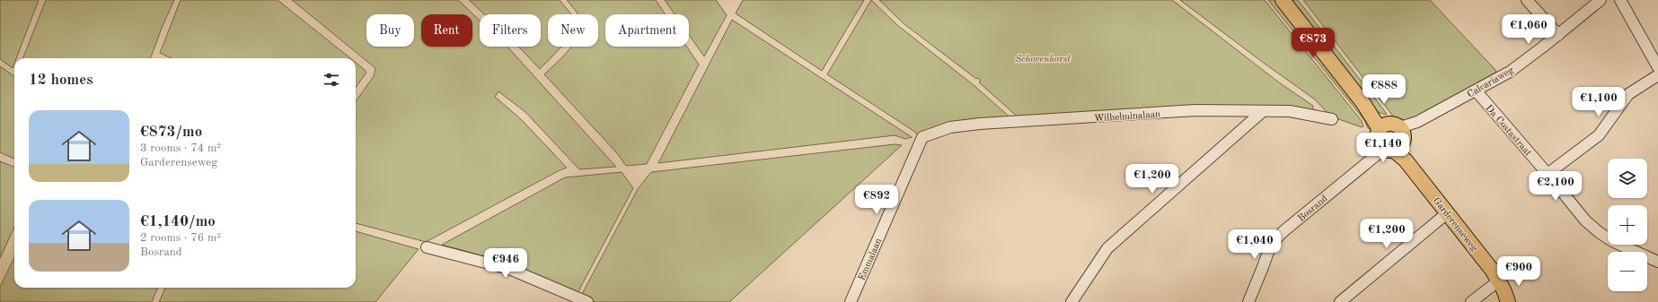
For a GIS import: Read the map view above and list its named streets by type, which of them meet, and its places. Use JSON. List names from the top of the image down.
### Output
{
  "streets": {
    "main road": ["Garderenseweg"],
    "street": [
      "Calcariaweg",
      "Wilhelminalaan",
      "Da Costastraat",
      "Bosrand",
      "Emmalaan"
    ]
  },
  "crossings": [
    ["Calcariaweg", "Da Costastraat"],
    ["Calcariaweg", "Bosrand"],
    ["Calcariaweg", "Garderenseweg"],
    ["Wilhelminalaan", "Emmalaan"],
    ["Bosrand", "Garderenseweg"]
  ],
  "parks": ["Schovenhorst"],
  "page": {
    "price": [
      "€1,060",
      "€873",
      "€888",
      "€1,100",
      "€1,140",
      "€1,200",
      "€2,100",
      "€892",
      "€1,200",
      "€1,040",
      "€946",
      "€900"
    ],
    "chip": [
      "Buy",
      "Rent",
      "Filters",
      "New",
      "Apartment"
    ],
    "heading": "12 homes",
    "list": [
      {
        "name": "€873/mo",
        "note": "3 rooms · 74 m² · Garderenseweg"
      },
      {
        "name": "€1,140/mo",
        "note": "2 rooms · 76 m² · Bosrand"
      }
    ],
    "map_buttons": ["+", "−"]
  }
}
